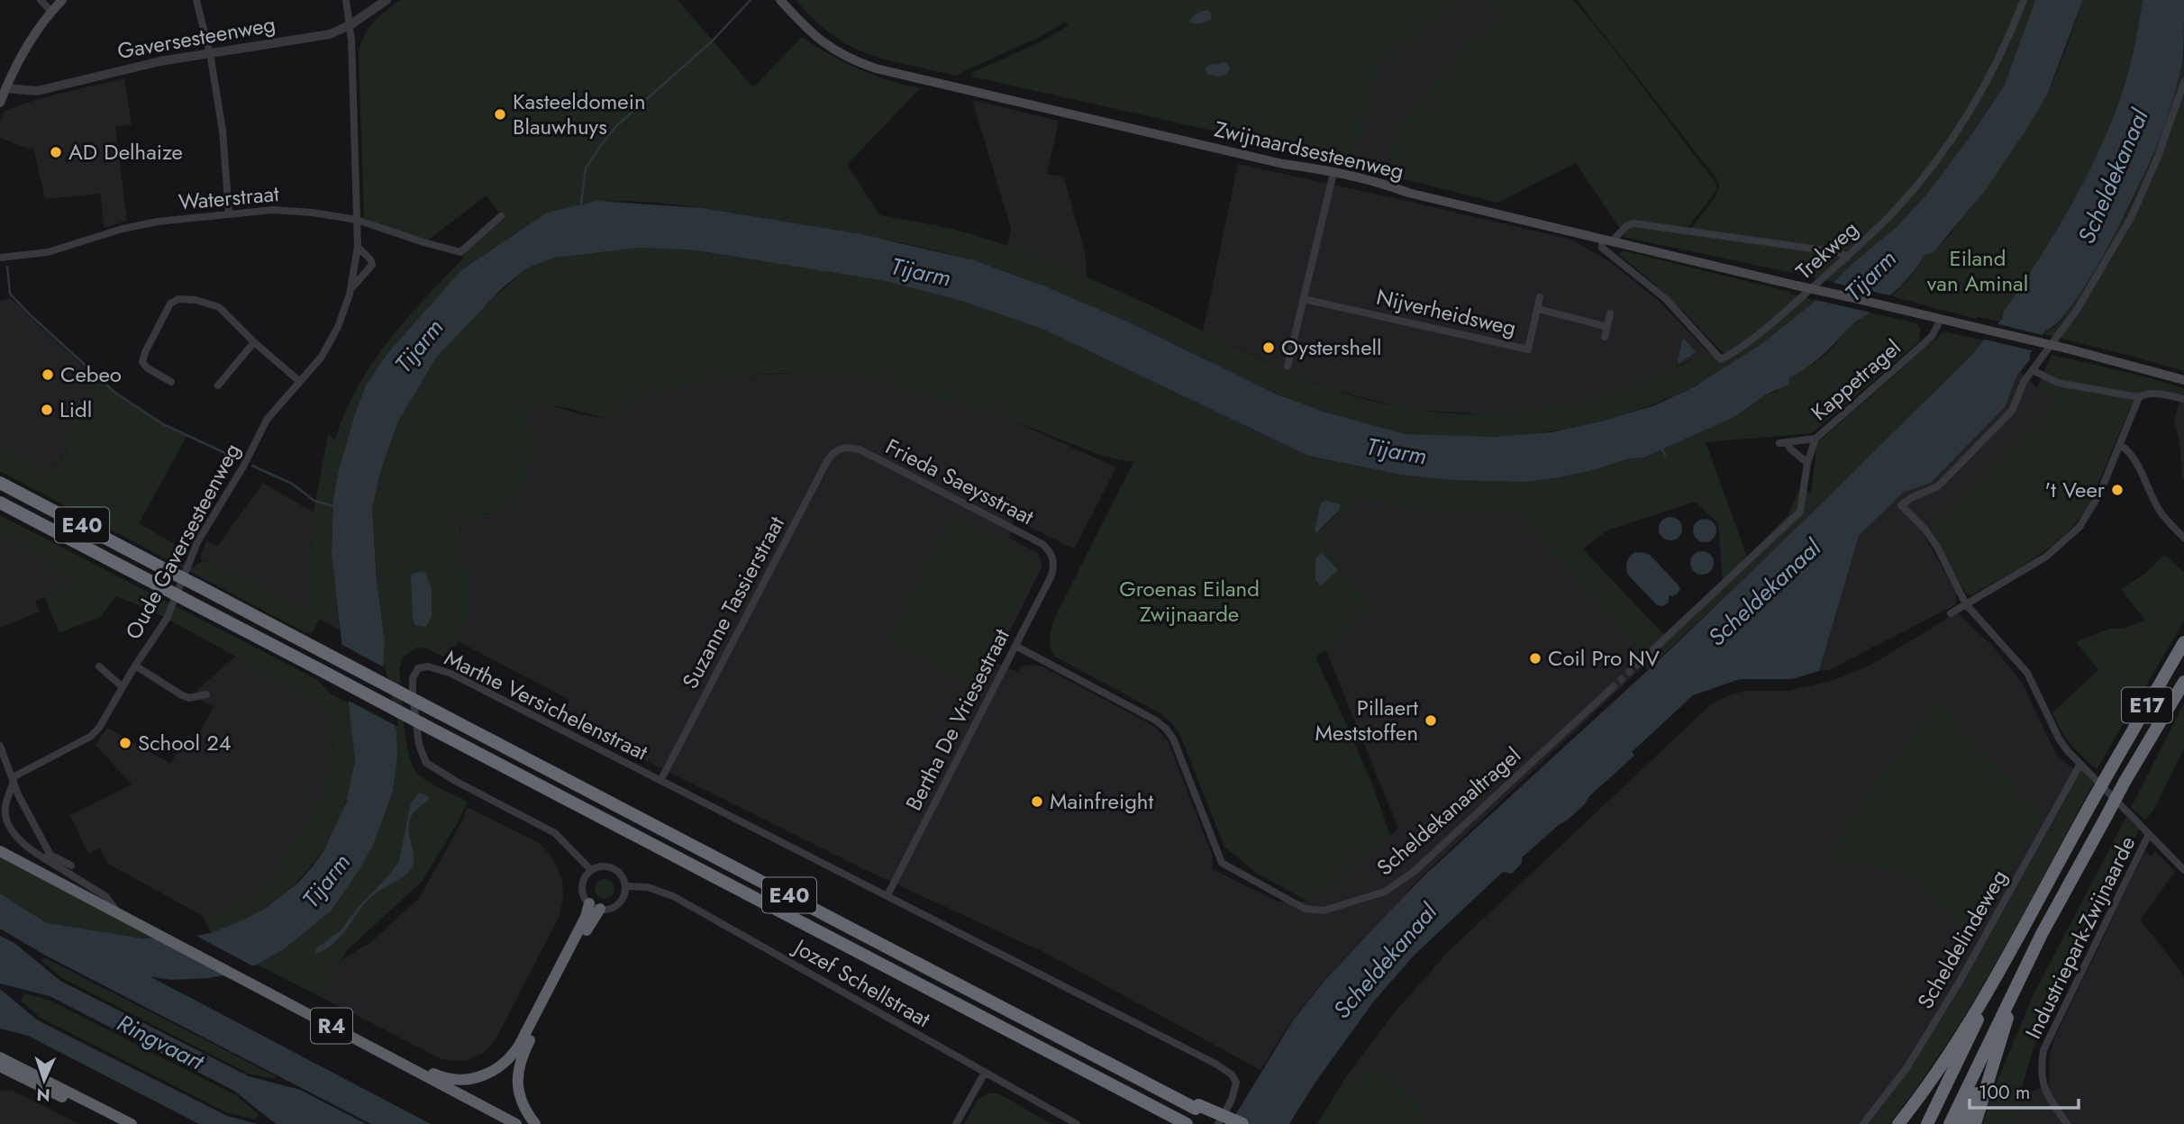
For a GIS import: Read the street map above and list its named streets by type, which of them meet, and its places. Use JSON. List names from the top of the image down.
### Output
{
  "streets": {
    "highway": ["E40", "E17", "R4"],
    "main road": ["Zwijnaardsesteenweg"],
    "street": [
      "Gaversesteenweg",
      "Waterstraat",
      "Trekweg",
      "Nijverheidsweg",
      "Kappetragel",
      "Frieda Saeysstraat",
      "Oude Gaversesteenweg",
      "Suzanne Tassierstraat",
      "Marthe Versichelenstraat",
      "Bertha De Vriesestraat",
      "Scheldekanaaltragel",
      "Industriepark-Zwijnaarde",
      "Scheldelindeweg",
      "Jozef Schellstraat"
    ]
  },
  "crossings": [
    ["Gaversesteenweg", "Oude Gaversesteenweg"],
    ["Zwijnaardsesteenweg", "Trekweg"],
    ["Zwijnaardsesteenweg", "Kappetragel"],
    ["Waterstraat", "Oude Gaversesteenweg"],
    ["Frieda Saeysstraat", "Suzanne Tassierstraat"],
    ["Frieda Saeysstraat", "Bertha De Vriesestraat"],
    ["Suzanne Tassierstraat", "Marthe Versichelenstraat"],
    ["Marthe Versichelenstraat", "Bertha De Vriesestraat"],
    ["Marthe Versichelenstraat", "Jozef Schellstraat"],
    ["Bertha De Vriesestraat", "Scheldekanaaltragel"]
  ],
  "water": ["Scheldekanaal", "Tijarm", "Ringvaart"],
  "parks": ["Eiland van Aminal", "Groenas Eiland Zwijnaarde"],
  "places": [
    "Kasteeldomein Blauwhuys",
    "AD Delhaize",
    "Oystershell",
    "Cebeo",
    "Lidl",
    "'t Veer",
    "Coil Pro NV",
    "Pillaert Meststoffen",
    "School 24",
    "Mainfreight"
  ],
  "scale_bar": "100 m",
  "north": "bottom"
}
